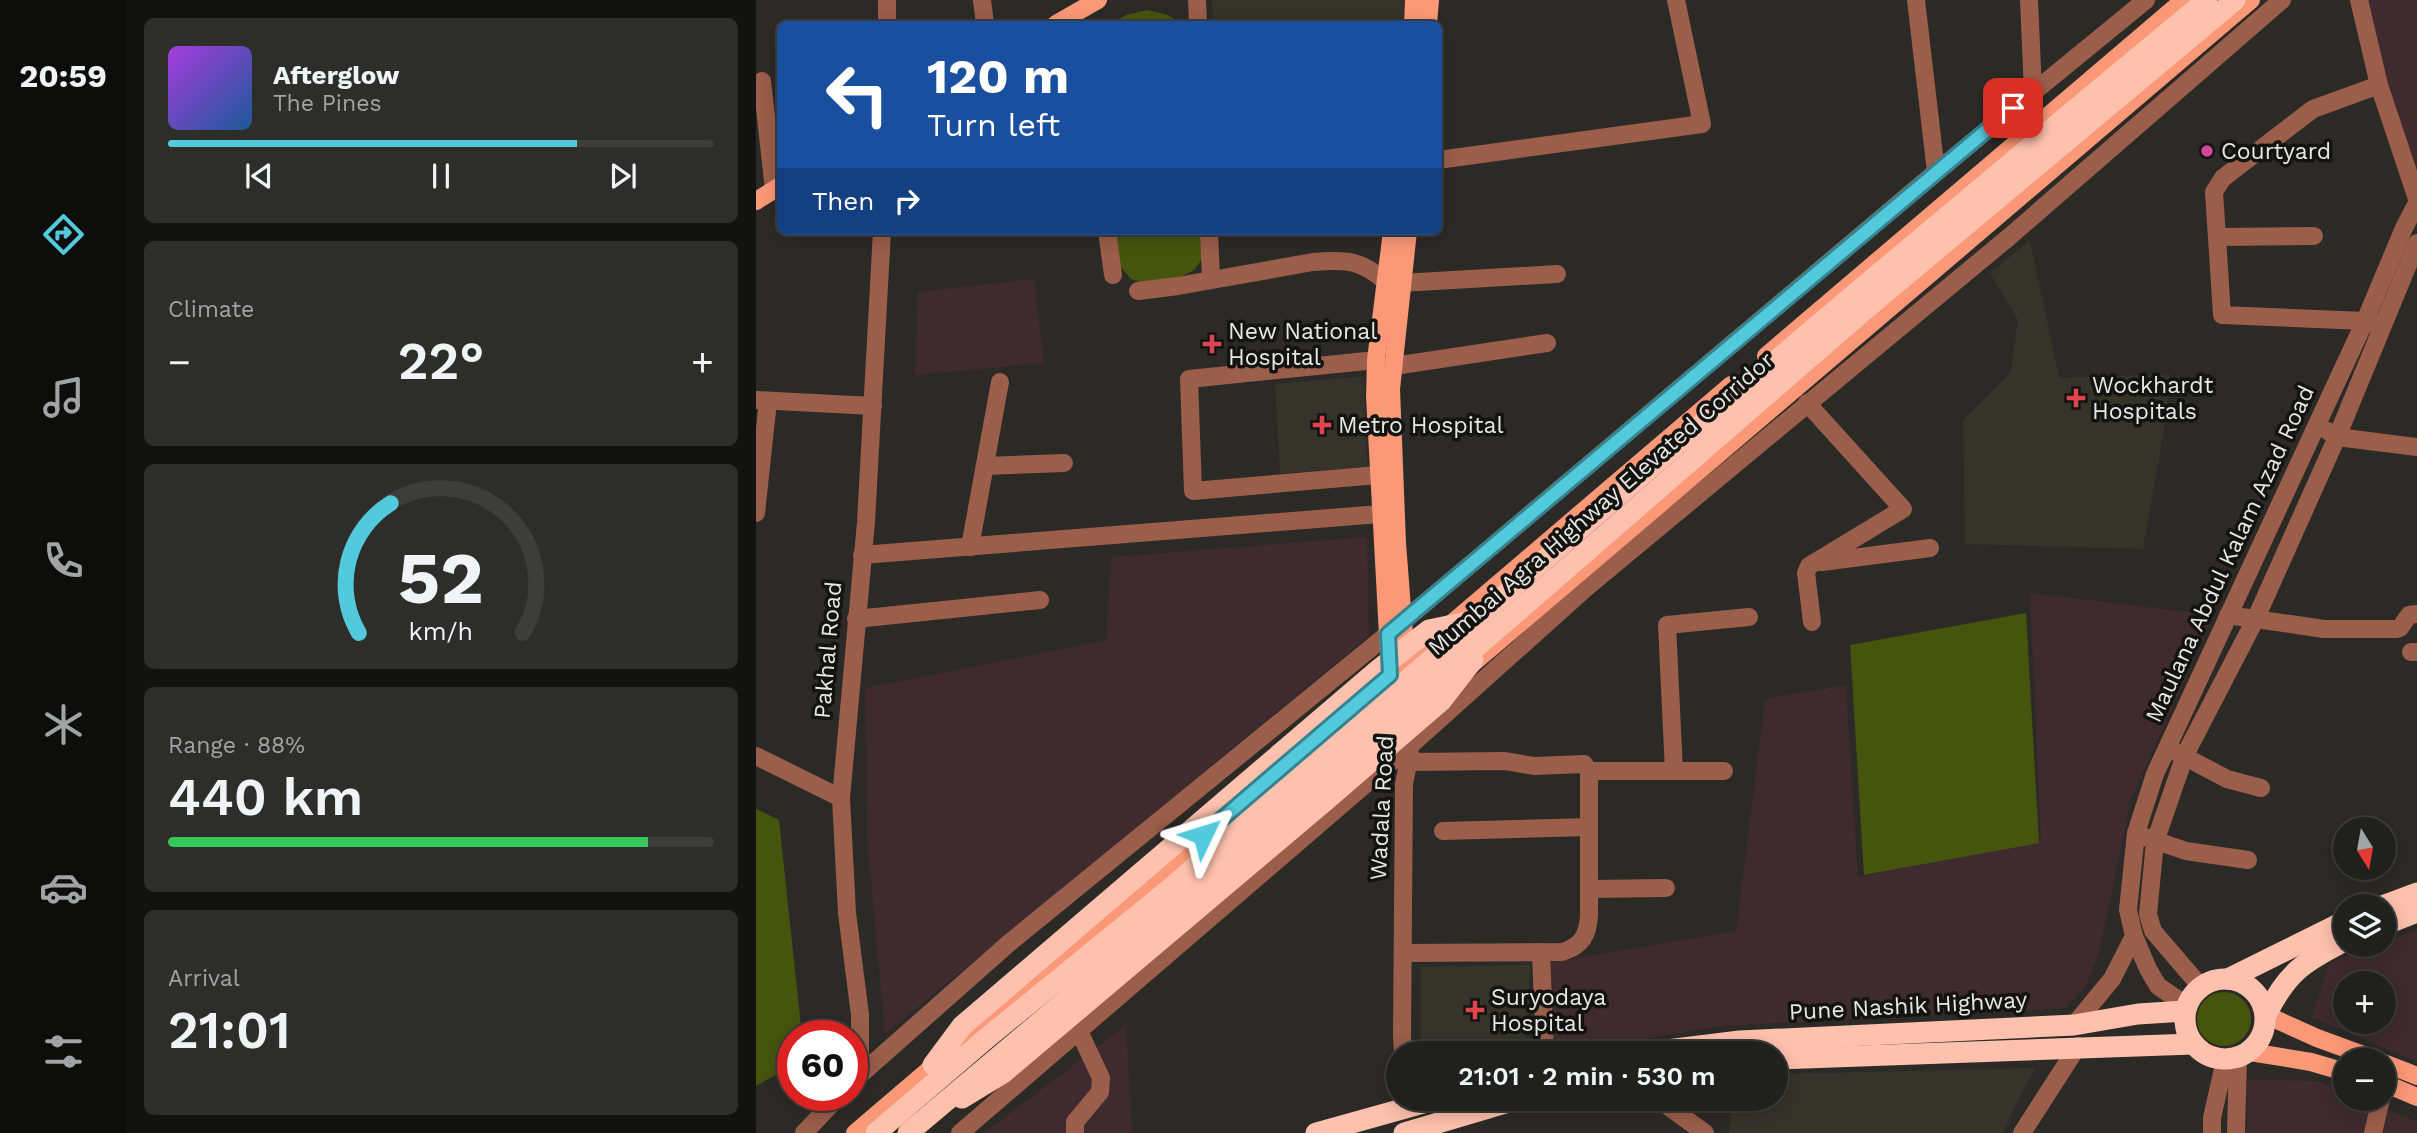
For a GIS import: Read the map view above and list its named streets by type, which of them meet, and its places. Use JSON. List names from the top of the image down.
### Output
{
  "streets": {
    "highway": ["Mumbai Agra Highway Elevated Corridor", "Pune Nashik Highway"],
    "main road": ["Wadala Road"],
    "street": ["Maulana Abdul Kalam Azad Road", "Pakhal Road"]
  },
  "crossings": [
    ["Maulana Abdul Kalam Azad Road", "Pune Nashik Highway"]
  ],
  "places": {
    "other": ["Courtyard"],
    "health": [
      "New National Hospital",
      "Wockhardt Hospitals",
      "Metro Hospital",
      "Suryodaya Hospital"
    ]
  },
  "north": "bottom",
  "page": {
    "tabs": "20:59",
    "turn": ["120 m", "Turn left"],
    "song": ["Afterglow", "The Pines"],
    "then": "Then",
    "tile": [
      "Climate",
      ["Range · 88%", "440 km"],
      ["Arrival", "21:01"]
    ],
    "heat": ["−", "22°", "+"],
    "map_buttons": ["+", "−"],
    "limit": "60",
    "trip": "21:01 · 2 min · 530 m",
    "gauge": ["52", "km/h"]
  }
}
